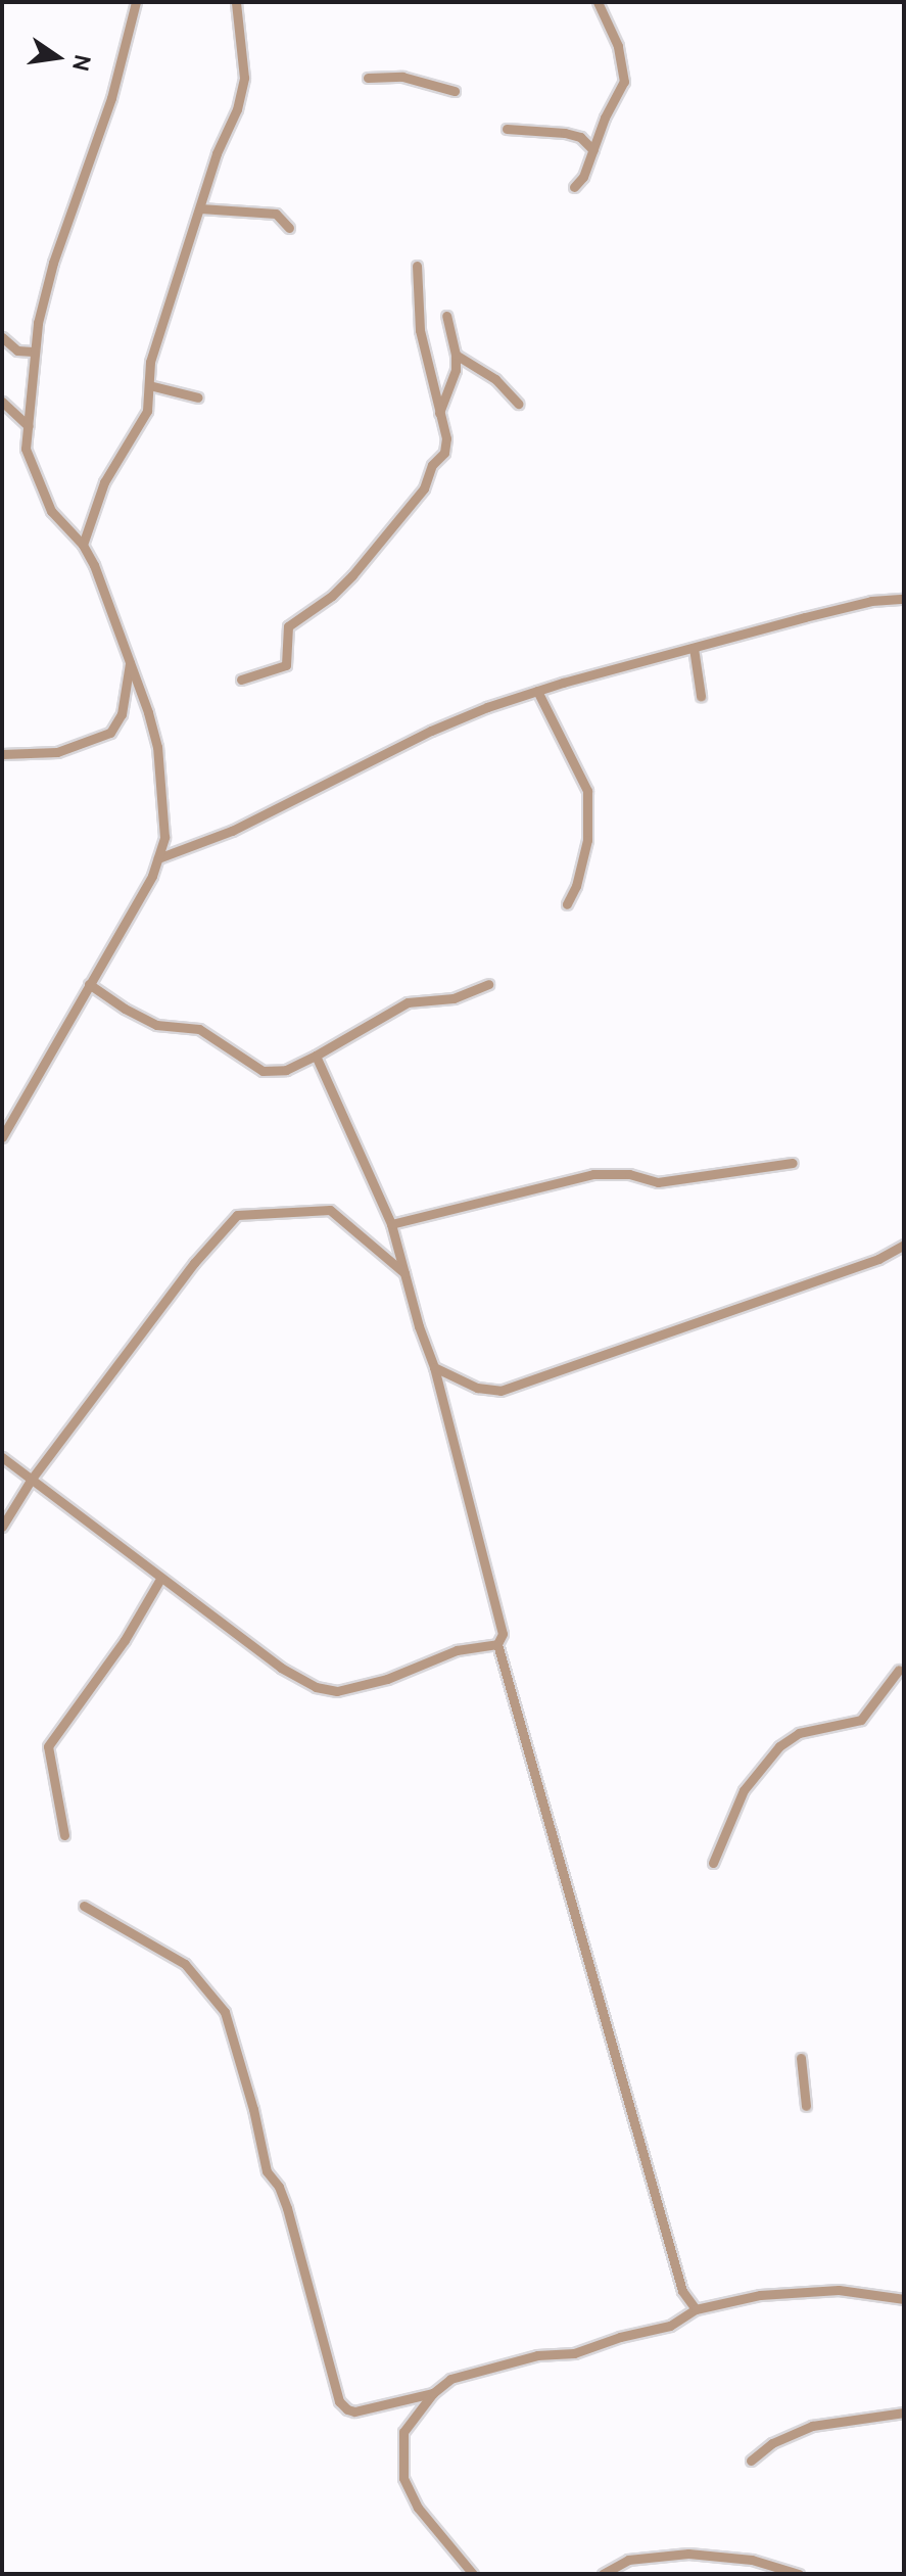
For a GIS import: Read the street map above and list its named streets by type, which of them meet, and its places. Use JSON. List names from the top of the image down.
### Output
{
  "north": "right"
}
